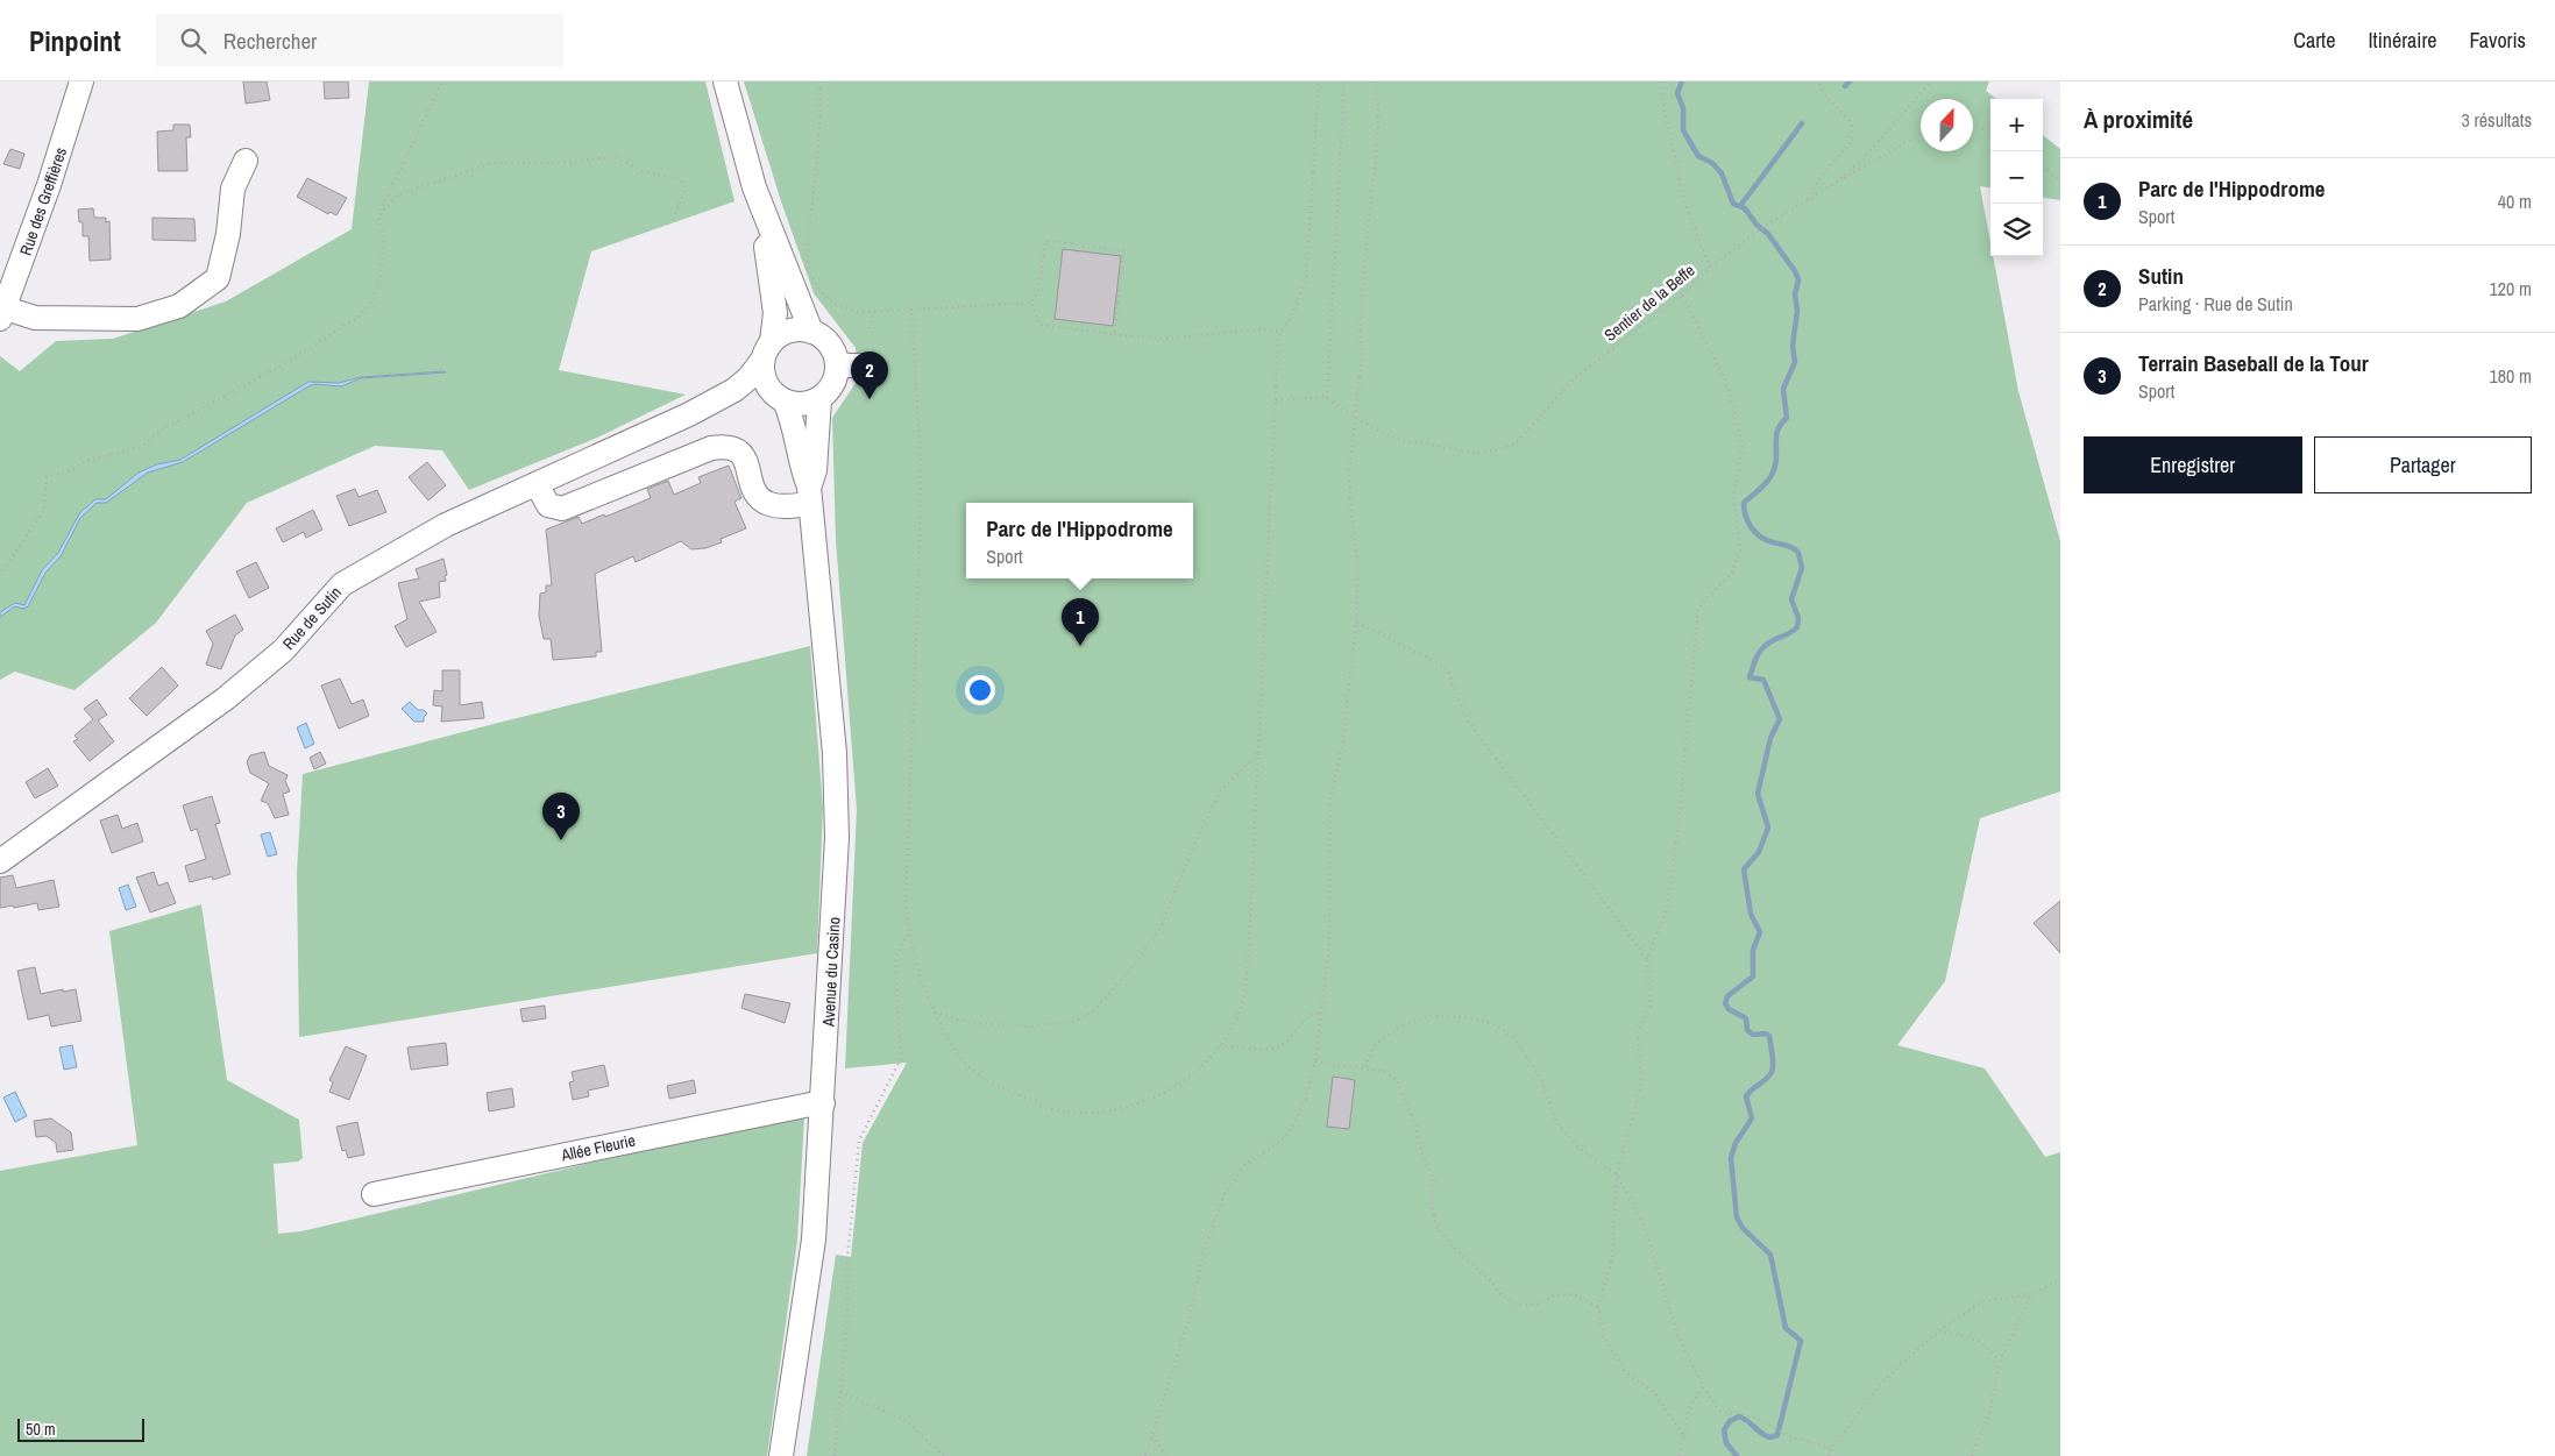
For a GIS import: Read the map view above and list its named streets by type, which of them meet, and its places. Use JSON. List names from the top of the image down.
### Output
{
  "streets": {
    "street": [
      "Rue des Greffières",
      "Rue de Sutin",
      "Avenue du Casino",
      "Allée Fleurie"
    ],
    "path": ["Sentier de la Beffe"]
  },
  "crossings": [
    ["Avenue du Casino", "Allée Fleurie"]
  ],
  "scale_bar": "50 m",
  "north": "top",
  "page": {
    "header": "Pinpoint",
    "search": "Rechercher",
    "nav": ["Carte", "Itinéraire", "Favoris"],
    "heading": ["À proximité", "3 résultats"],
    "map_buttons": ["+", "−"],
    "list": [
      {
        "mark": "1",
        "name": "Parc de l'Hippodrome",
        "note": "Sport",
        "value": "40 m"
      },
      {
        "mark": "2",
        "name": "Sutin",
        "note": "Parking · Rue de Sutin",
        "value": "120 m"
      },
      {
        "mark": "3",
        "name": "Terrain Baseball de la Tour",
        "note": "Sport",
        "value": "180 m"
      }
    ],
    "pins": ["2", "1", "3"],
    "buttons": ["Enregistrer", "Partager"],
    "popup": ["Parc de l'Hippodrome", "Sport"],
    "scale": "50 m"
  }
}
